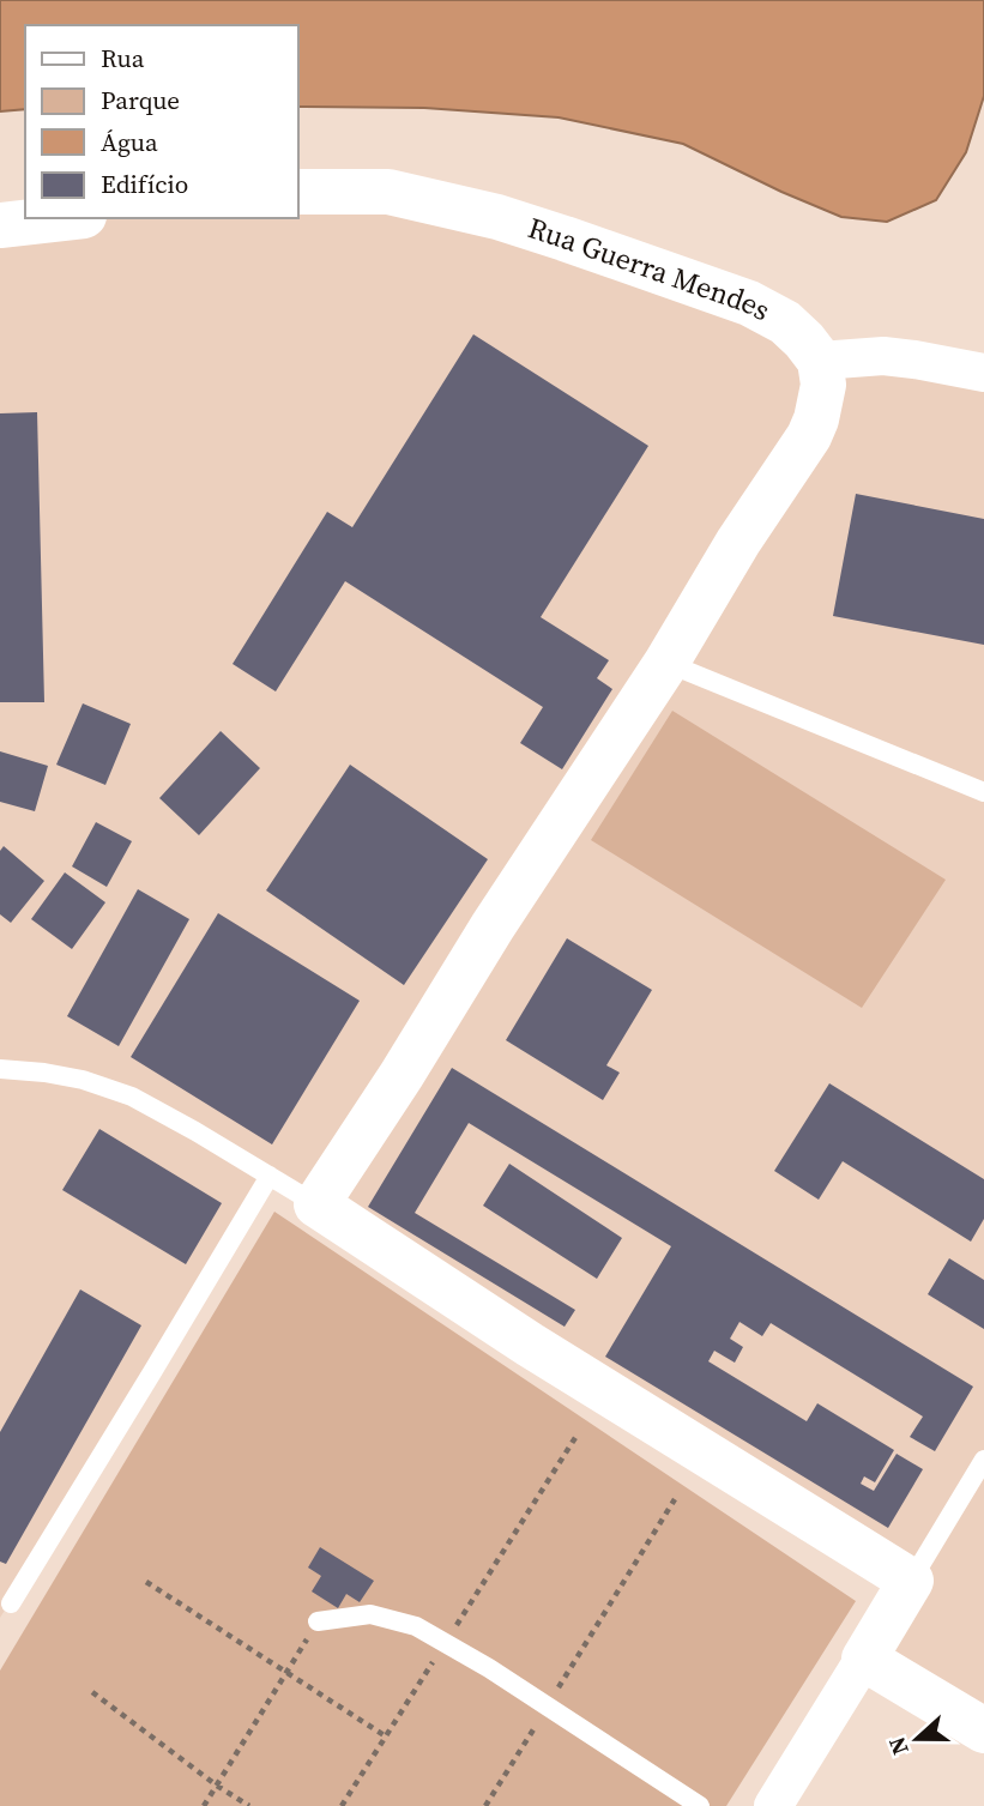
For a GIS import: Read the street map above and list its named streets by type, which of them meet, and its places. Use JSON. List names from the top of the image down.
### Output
{
  "streets": {
    "street": ["Rua Guerra Mendes"]
  },
  "legend": [
    "Rua",
    "Parque",
    "Água",
    "Edifício"
  ],
  "north": "left"
}
